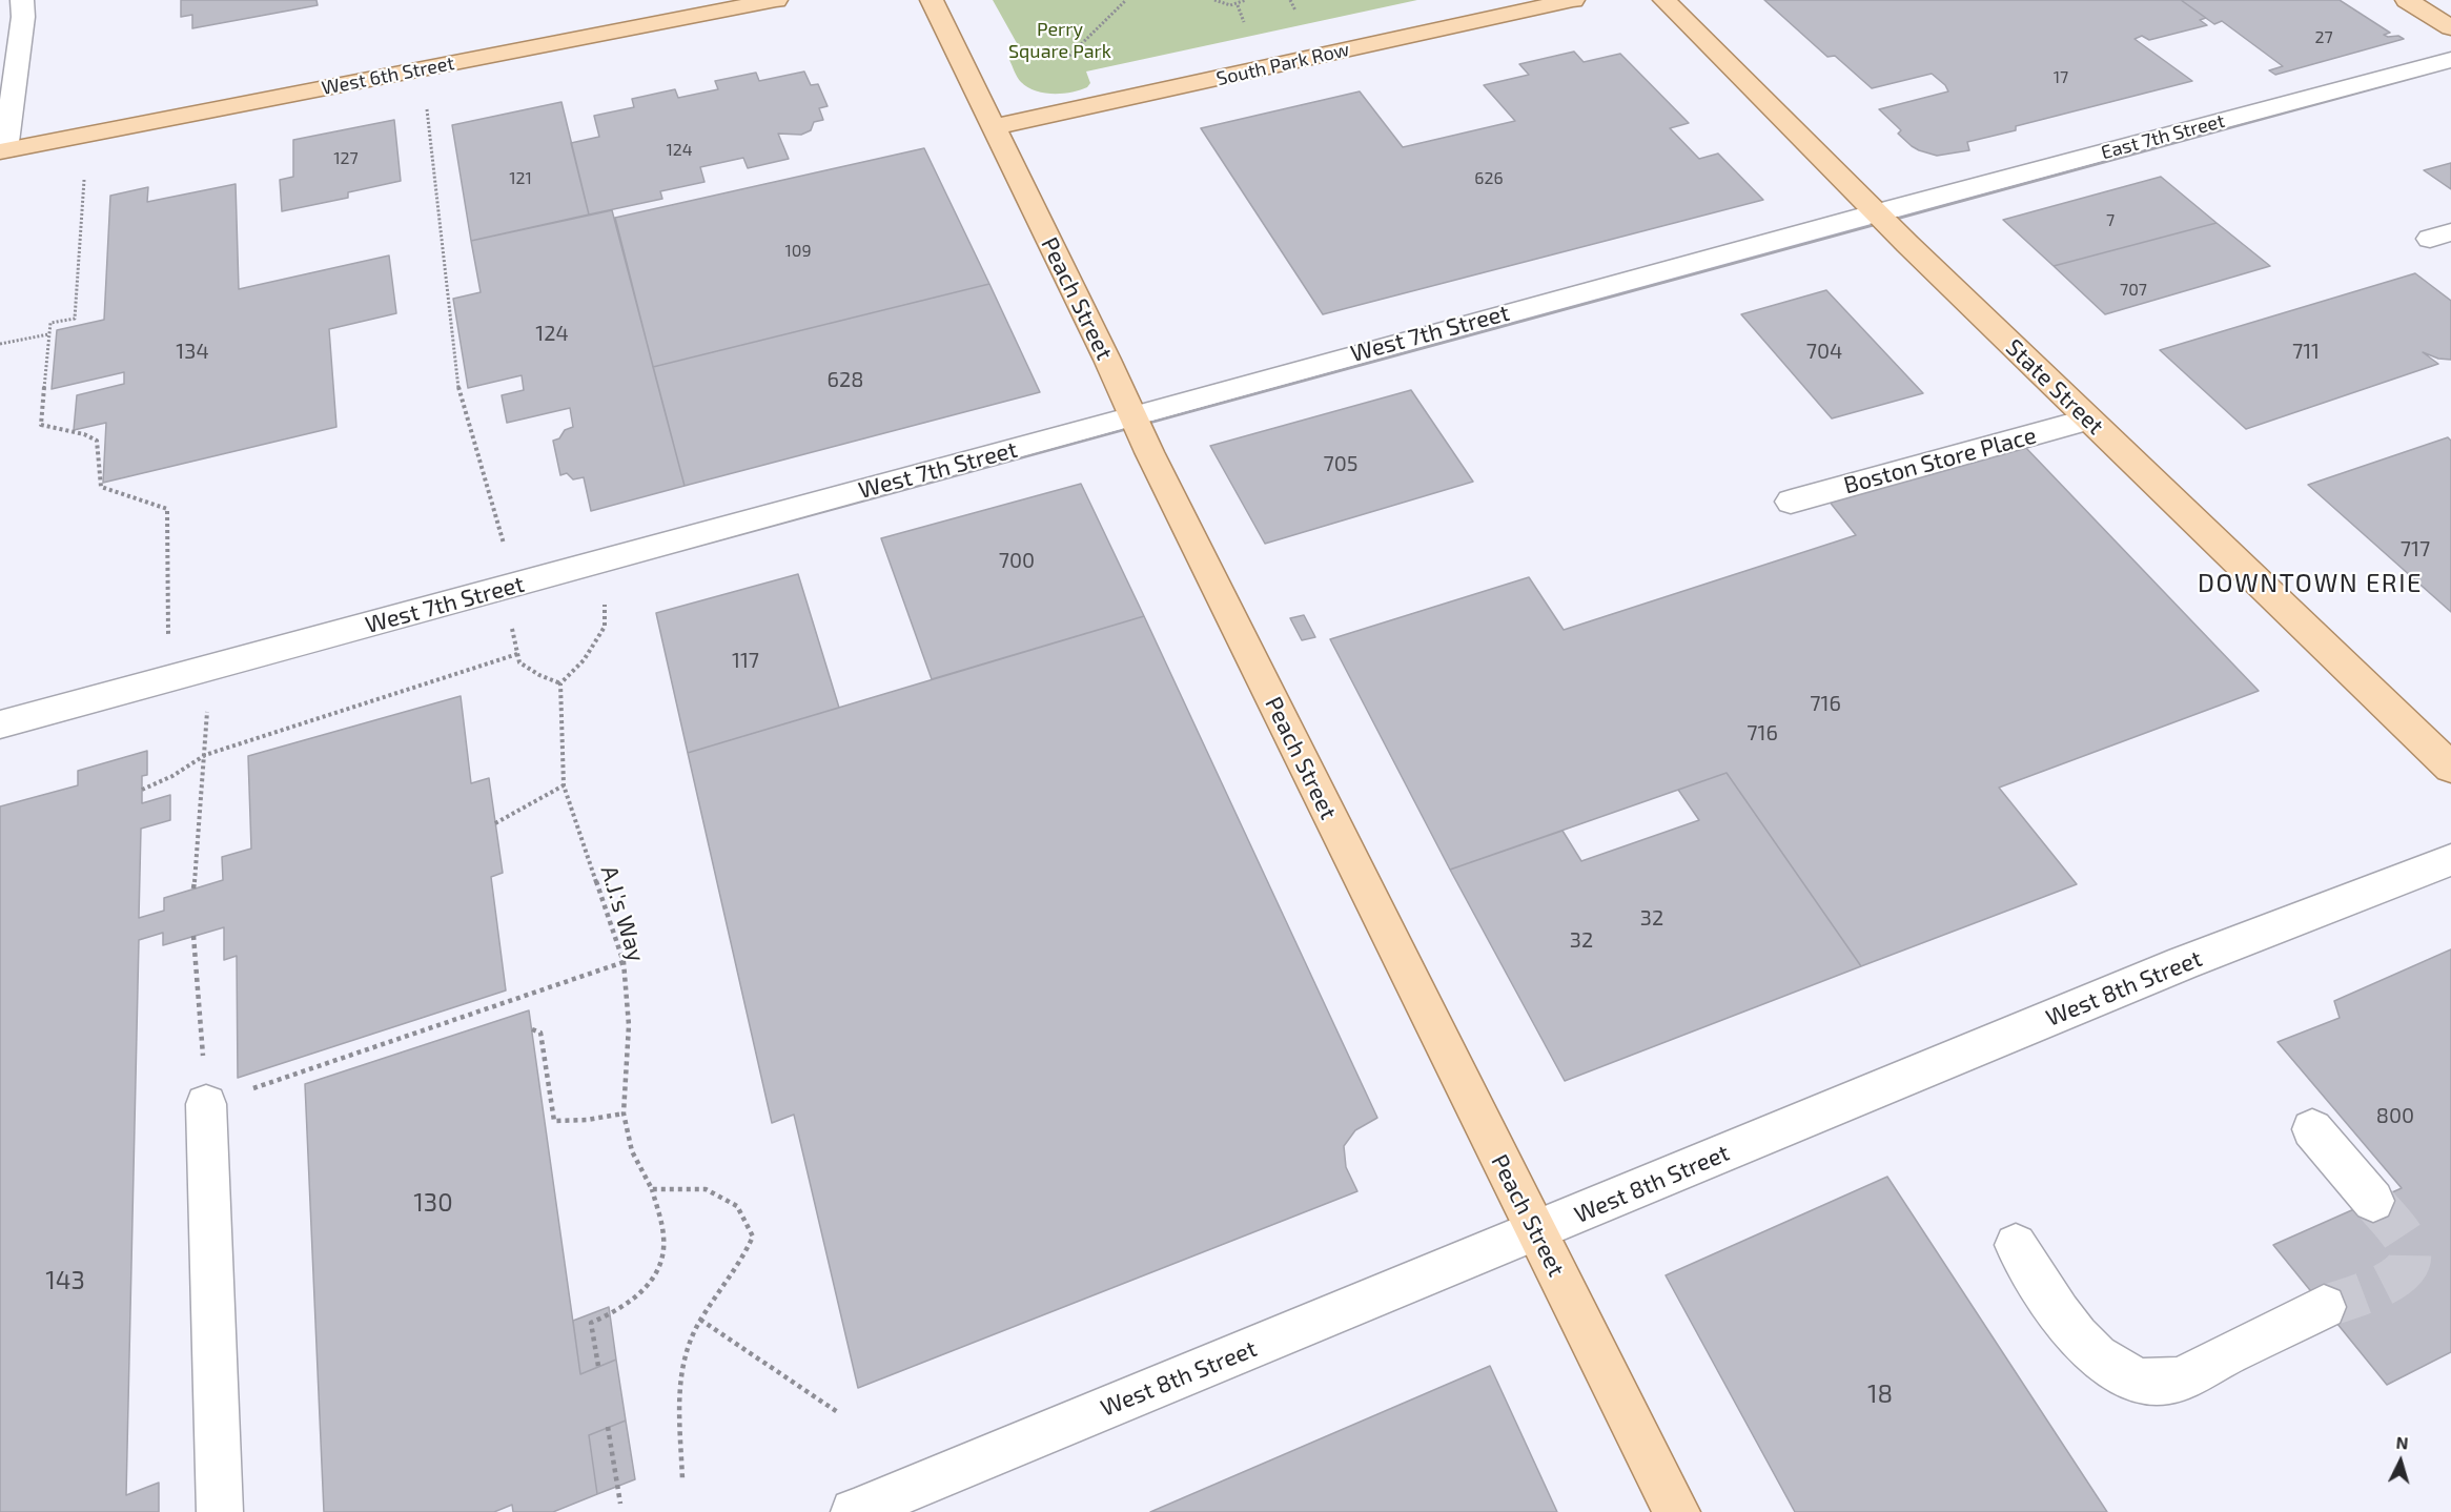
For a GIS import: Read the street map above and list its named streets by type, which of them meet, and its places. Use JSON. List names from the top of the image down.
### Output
{
  "streets": {
    "main road": [
      "South Park Row",
      "West 6th Street",
      "Peach Street",
      "State Street"
    ],
    "street": [
      "East 7th Street",
      "West 7th Street",
      "Boston Store Place",
      "West 8th Street"
    ],
    "path": ["A.J.'s Way"]
  },
  "crossings": [
    ["South Park Row", "Peach Street"],
    ["East 7th Street", "West 7th Street"],
    ["East 7th Street", "State Street"],
    ["Peach Street", "West 7th Street"],
    ["Peach Street", "West 8th Street"],
    ["West 7th Street", "State Street"],
    ["State Street", "Boston Store Place"]
  ],
  "districts": ["DOWNTOWN ERIE"],
  "parks": ["Perry Square Park"],
  "house_numbers": [
    "27",
    "17",
    "124",
    "127",
    "121",
    "626",
    "7",
    "109",
    "707",
    "124",
    "134",
    "704",
    "711",
    "628",
    "705",
    "717",
    "700",
    "117",
    "716",
    "716",
    "32",
    "32",
    "800",
    "130",
    "143",
    "18"
  ],
  "north": "top"
}
